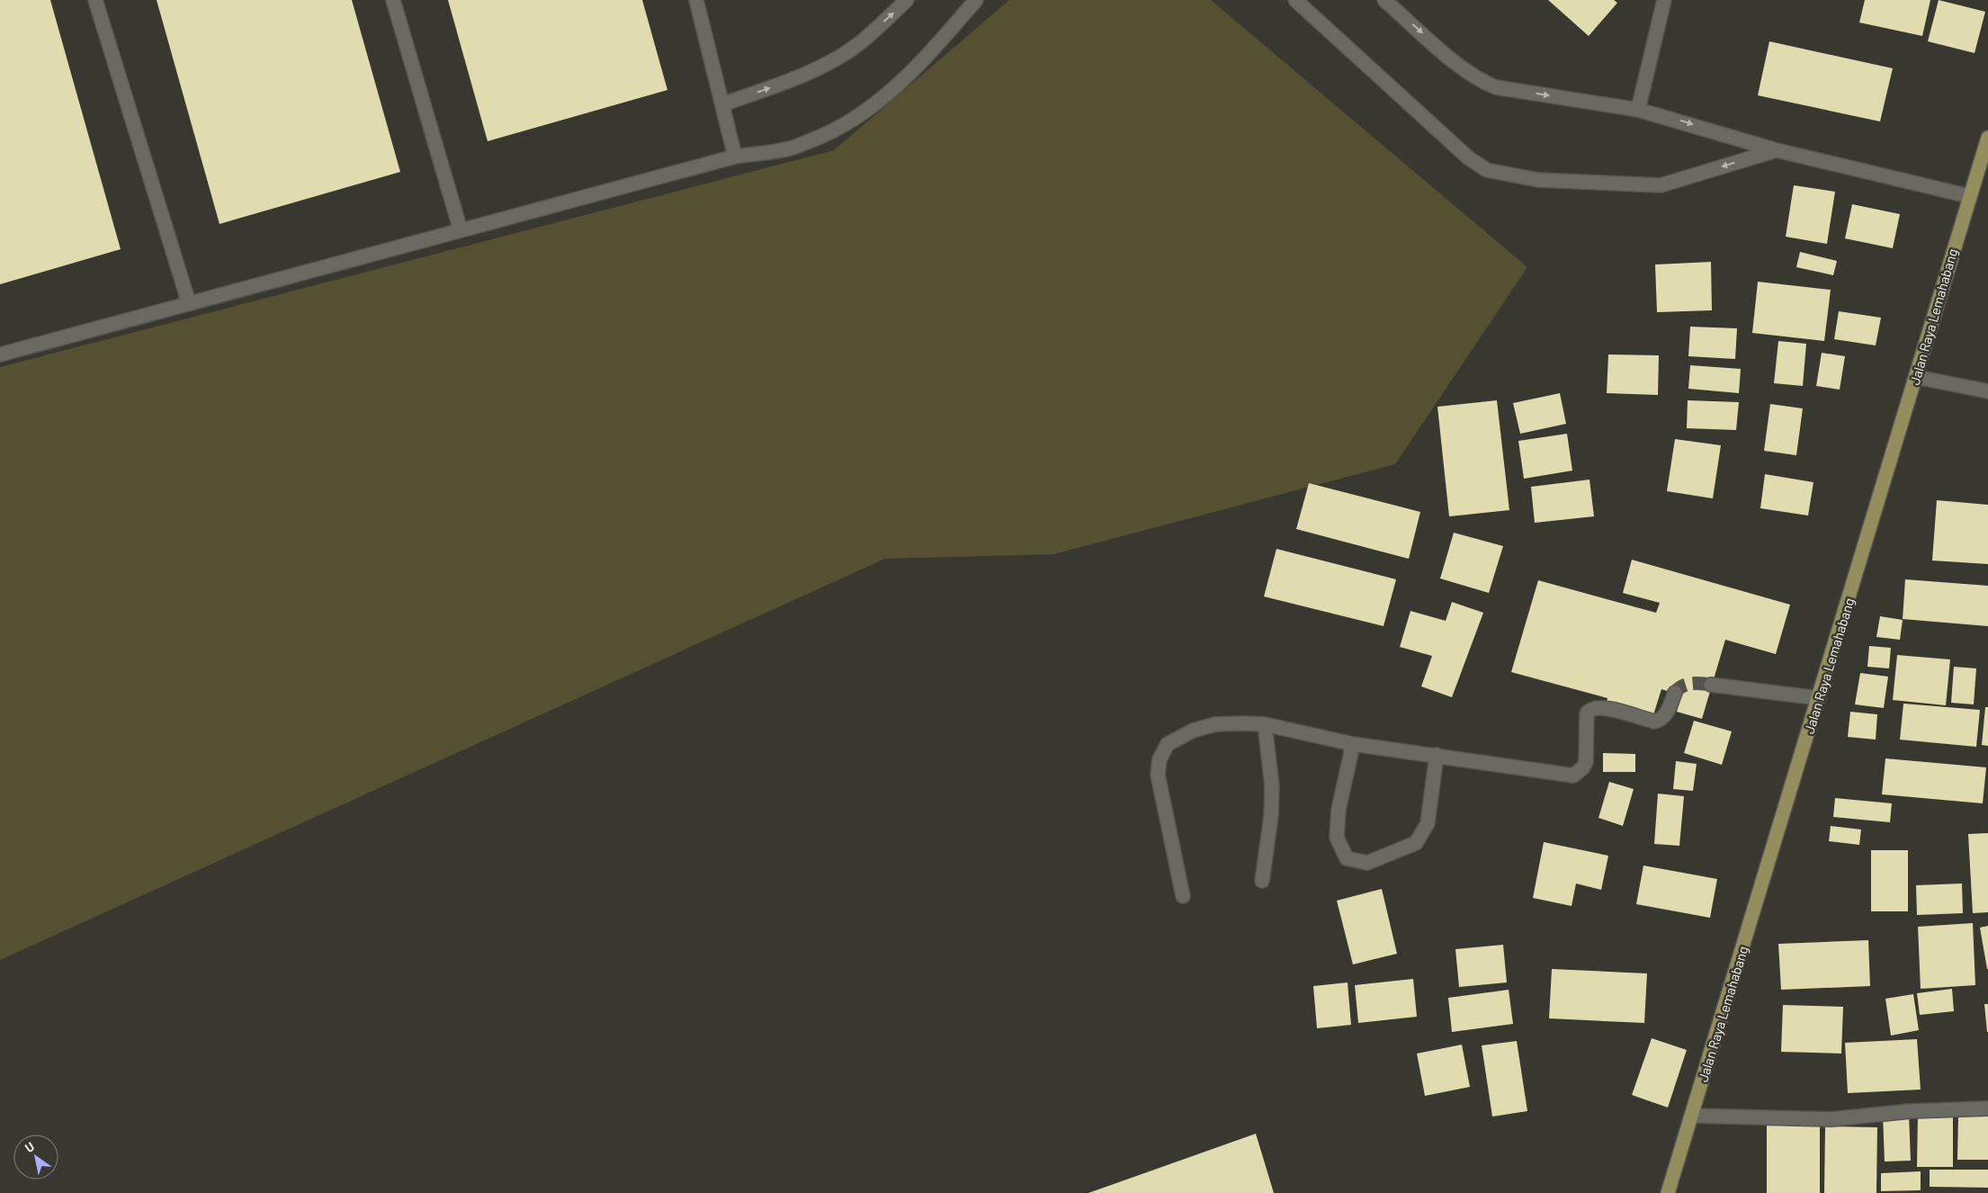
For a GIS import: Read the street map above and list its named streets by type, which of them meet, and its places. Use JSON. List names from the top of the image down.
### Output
{
  "streets": {
    "main road": ["Jalan Raya Lemahabang"]
  },
  "north": "top left"
}
